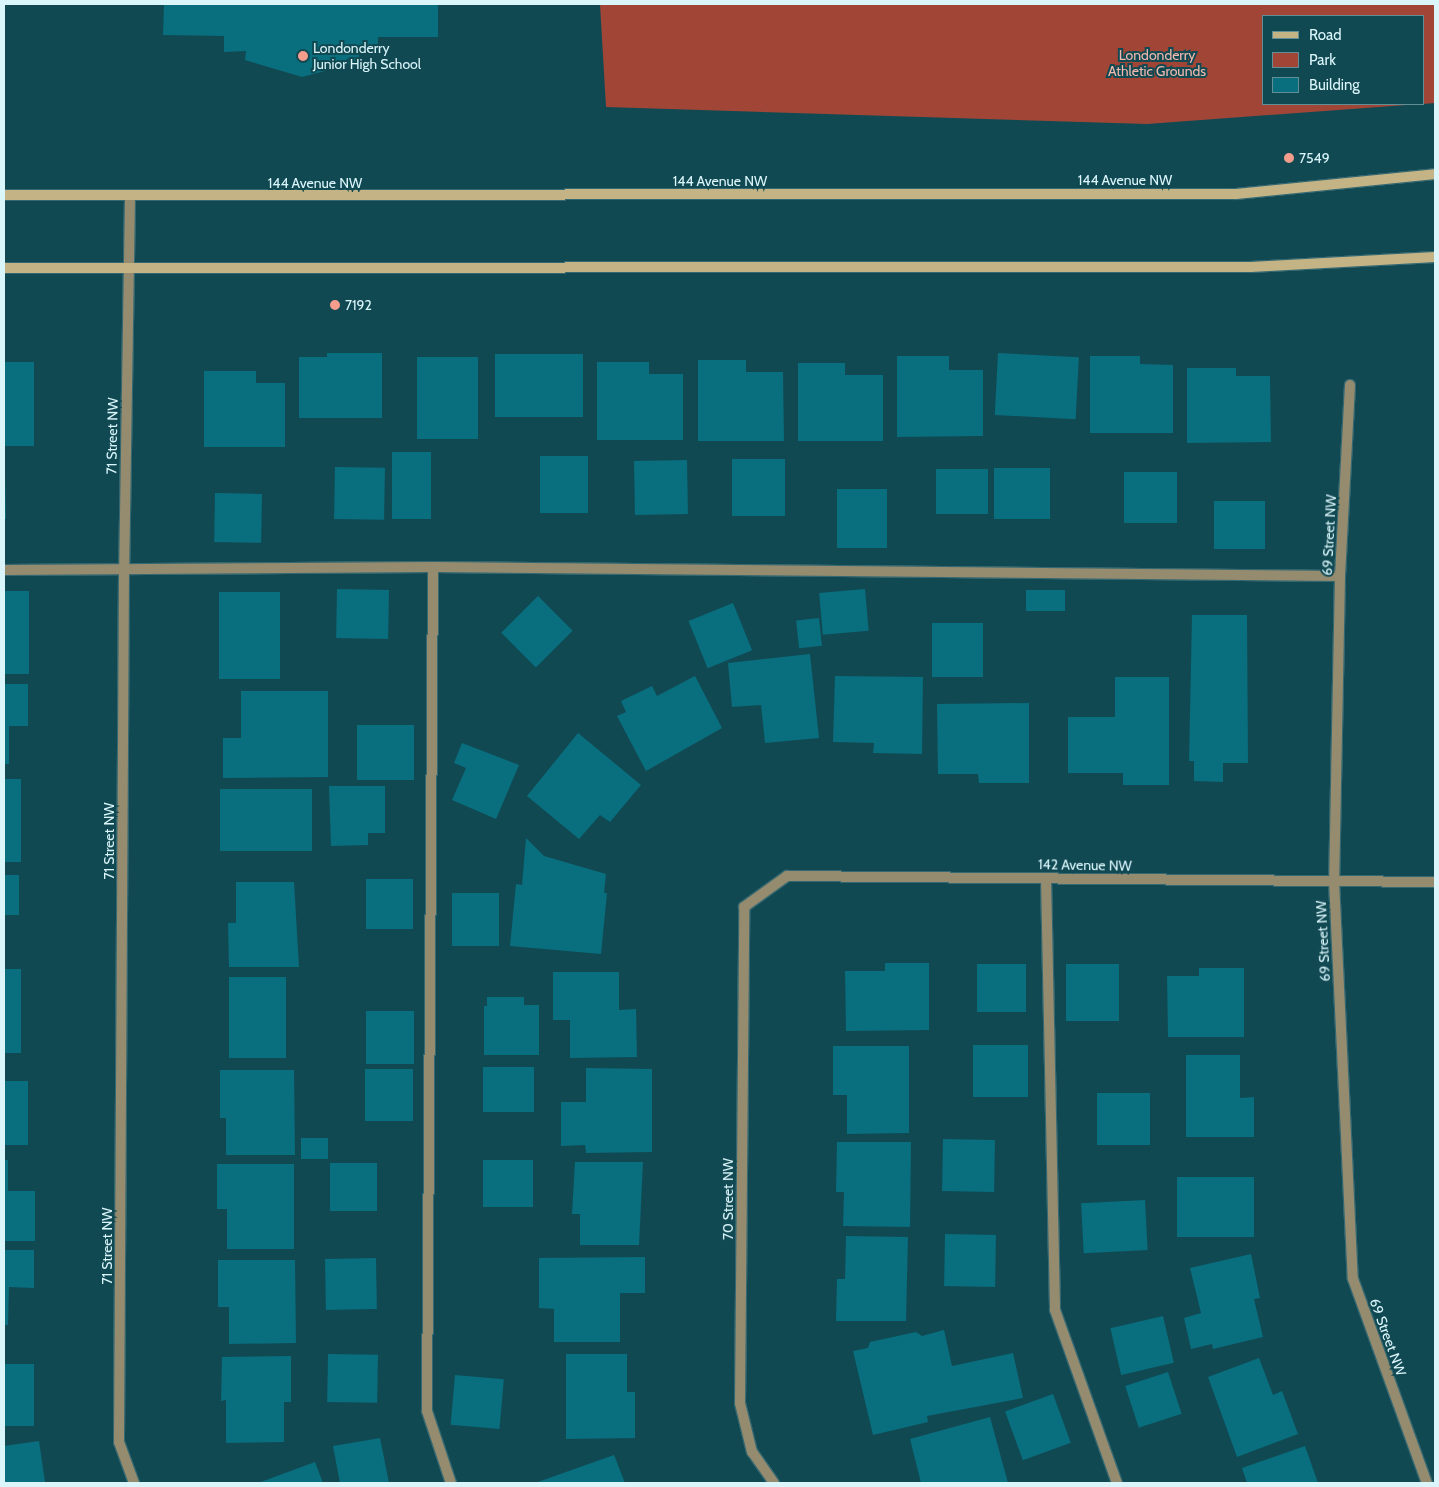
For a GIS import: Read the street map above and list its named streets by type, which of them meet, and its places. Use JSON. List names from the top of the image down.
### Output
{
  "streets": {
    "street": [
      "144 Avenue NW",
      "71 Street NW",
      "69 Street NW",
      "142 Avenue NW",
      "70 Street NW"
    ]
  },
  "crossings": [
    ["144 Avenue NW", "71 Street NW"],
    ["69 Street NW", "142 Avenue NW"],
    ["142 Avenue NW", "70 Street NW"]
  ],
  "parks": ["Londonderry Athletic Grounds"],
  "places": ["Londonderry Junior High School", "7549", "7192"],
  "legend": ["Road", "Park", "Building"]
}
